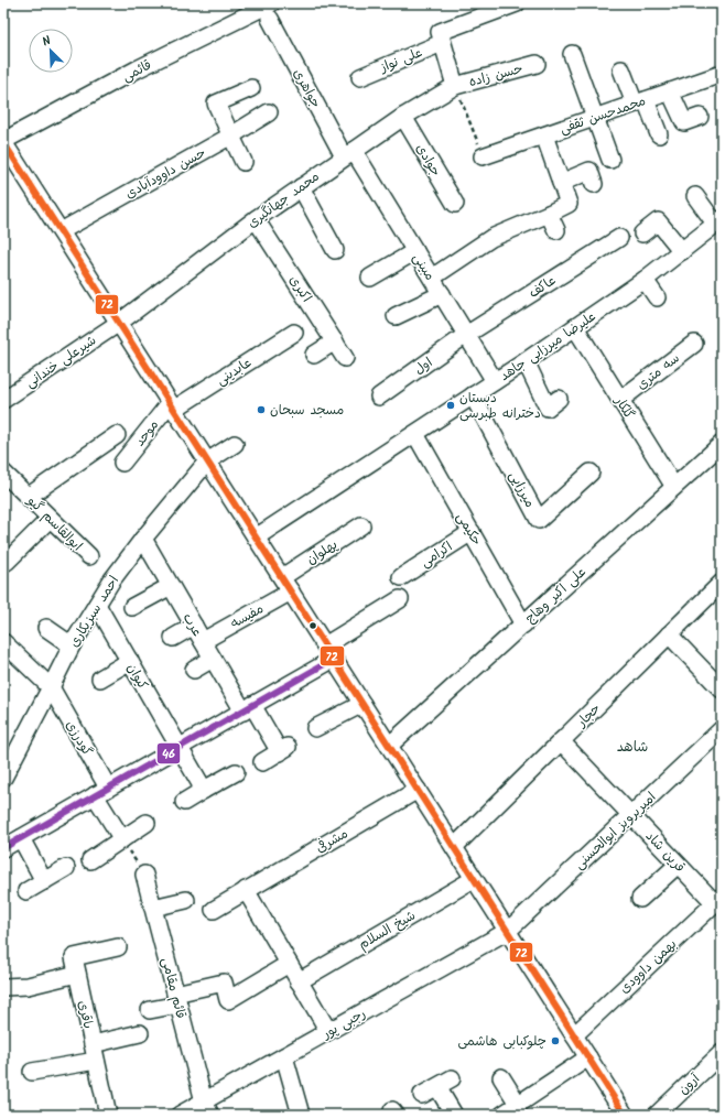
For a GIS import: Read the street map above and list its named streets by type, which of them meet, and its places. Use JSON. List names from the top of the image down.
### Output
{
  "streets": {
    "street": [
      "علی نواز",
      "قائمی",
      "حسن زاده",
      "جواهری",
      "محمدحسن ثقفی",
      "جوادی",
      "حسن داوودآبادی",
      "محمد جهانگیری",
      "مبینی",
      "عاکف",
      "اکبری",
      "علیرضا میرزایی جاهد",
      "شیرعلی خندانی",
      "اول",
      "عابدینی",
      "سه متری",
      "گلکار",
      "موحد",
      "میرزایی",
      "ابوالقاسم گیو",
      "حکیمی",
      "پهلوان",
      "اکرامی",
      "علی اکبر وهاج",
      "احمد سبزیکاری",
      "مفیسه",
      "عرب",
      "کیوان",
      "حجار",
      "گودرزی",
      "امیرپرویز ابوالحسنی",
      "مشرفی",
      "قرین شاد",
      "شیخ السلام",
      "بهمن داوودی",
      "قائم مقامی",
      "باقری",
      "رجبی پور",
      "آرون"
    ]
  },
  "crossings": [
    ["قائمی", "جواهری"],
    ["حسن زاده", "محمد جهانگیری"],
    ["جواهری", "محمد جهانگیری"],
    ["جواهری", "مبینی"],
    ["جوادی", "محمد جهانگیری"],
    ["محمد جهانگیری", "مبینی"],
    ["محمد جهانگیری", "اکبری"],
    ["محمد جهانگیری", "شیرعلی خندانی"],
    ["مبینی", "عاکف"],
    ["مبینی", "علیرضا میرزایی جاهد"],
    ["مبینی", "اول"],
    ["عاکف", "اول"],
    ["علیرضا میرزایی جاهد", "گلکار"],
    ["علیرضا میرزایی جاهد", "میرزایی"],
    ["علیرضا میرزایی جاهد", "حکیمی"],
    ["عابدینی", "موحد"],
    ["سه متری", "گلکار"],
    ["گلکار", "علی اکبر وهاج"],
    ["حکیمی", "اکرامی"],
    ["حکیمی", "علی اکبر وهاج"],
    ["احمد سبزیکاری", "عرب"],
    ["احمد سبزیکاری", "کیوان"],
    ["احمد سبزیکاری", "گودرزی"],
    ["مفیسه", "عرب"],
    ["حجار", "قرین شاد"],
    ["امیرپرویز ابوالحسنی", "قرین شاد"],
    ["امیرپرویز ابوالحسنی", "رجبی پور"],
    ["قرین شاد", "بهمن داوودی"],
    ["قائم مقامی", "رجبی پور"]
  ],
  "districts": ["شاهد"],
  "places": ["دبستان دخترانه طبرسی", "مسجد سبحان", "چلوکبابی هاشمی"],
  "lines": ["transit line 72", "transit line 46"],
  "north": "top left"
}
